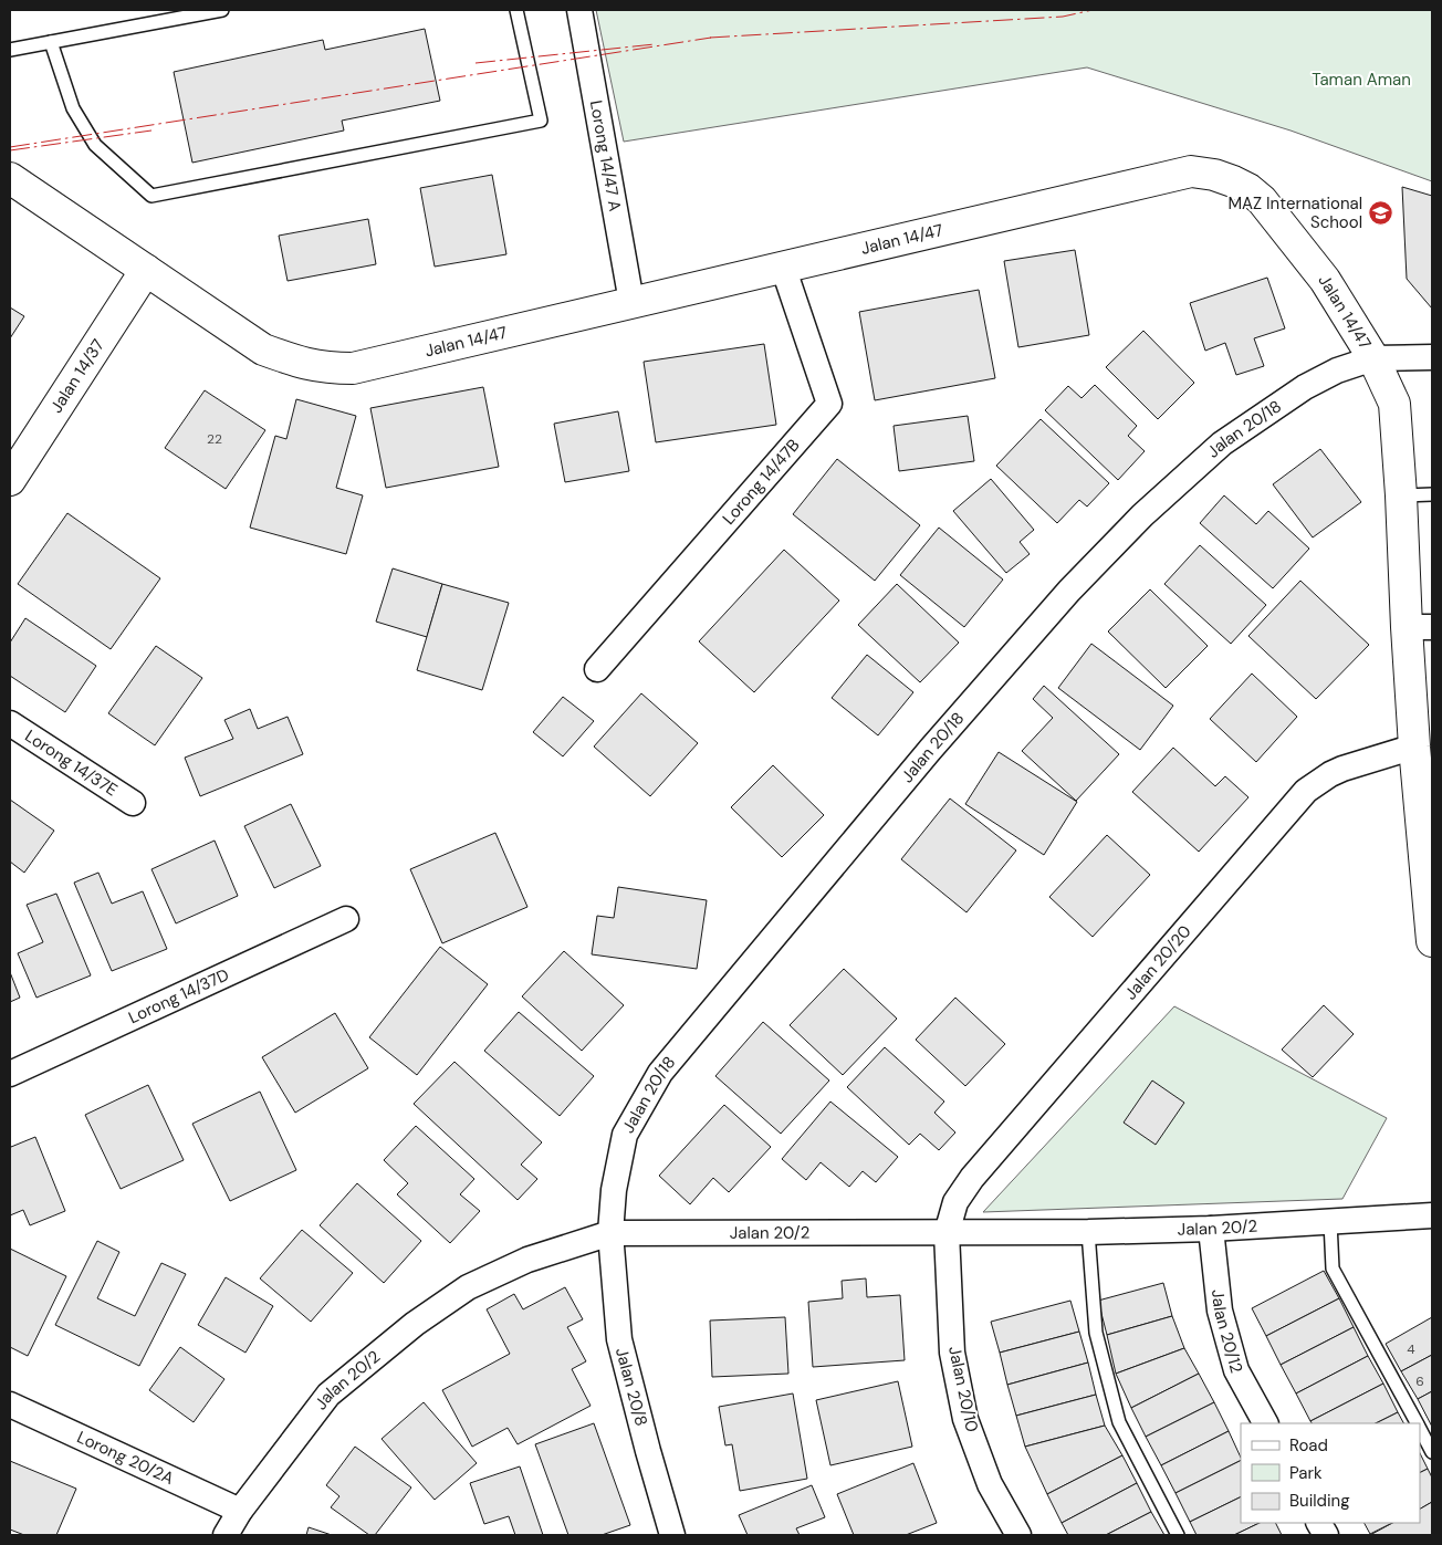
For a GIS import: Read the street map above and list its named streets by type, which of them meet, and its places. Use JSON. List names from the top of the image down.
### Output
{
  "streets": {
    "street": [
      "Lorong 14/47 A",
      "Jalan 14/47",
      "Jalan 14/37",
      "Jalan 20/18",
      "Lorong 14/47B",
      "Lorong 14/37E",
      "Jalan 20/20",
      "Lorong 14/37D",
      "Jalan 20/2",
      "Jalan 20/12",
      "Jalan 20/8",
      "Jalan 20/10",
      "Lorong 20/2A"
    ]
  },
  "crossings": [
    ["Lorong 14/47 A", "Jalan 14/47"],
    ["Jalan 14/47", "Jalan 14/37"],
    ["Jalan 14/47", "Jalan 20/18"],
    ["Jalan 14/47", "Lorong 14/47B"],
    ["Jalan 14/47", "Jalan 20/20"],
    ["Jalan 20/18", "Jalan 20/2"],
    ["Jalan 20/18", "Jalan 20/8"],
    ["Jalan 20/20", "Jalan 20/2"],
    ["Jalan 20/20", "Jalan 20/10"],
    ["Jalan 20/2", "Jalan 20/12"],
    ["Jalan 20/2", "Jalan 20/8"],
    ["Jalan 20/2", "Jalan 20/10"],
    ["Jalan 20/2", "Lorong 20/2A"]
  ],
  "parks": ["Taman Aman"],
  "places": {
    "school or university": ["MAZ International School"]
  },
  "house_numbers": ["22", "4", "6"],
  "legend": ["Road", "Park", "Building"]
}
